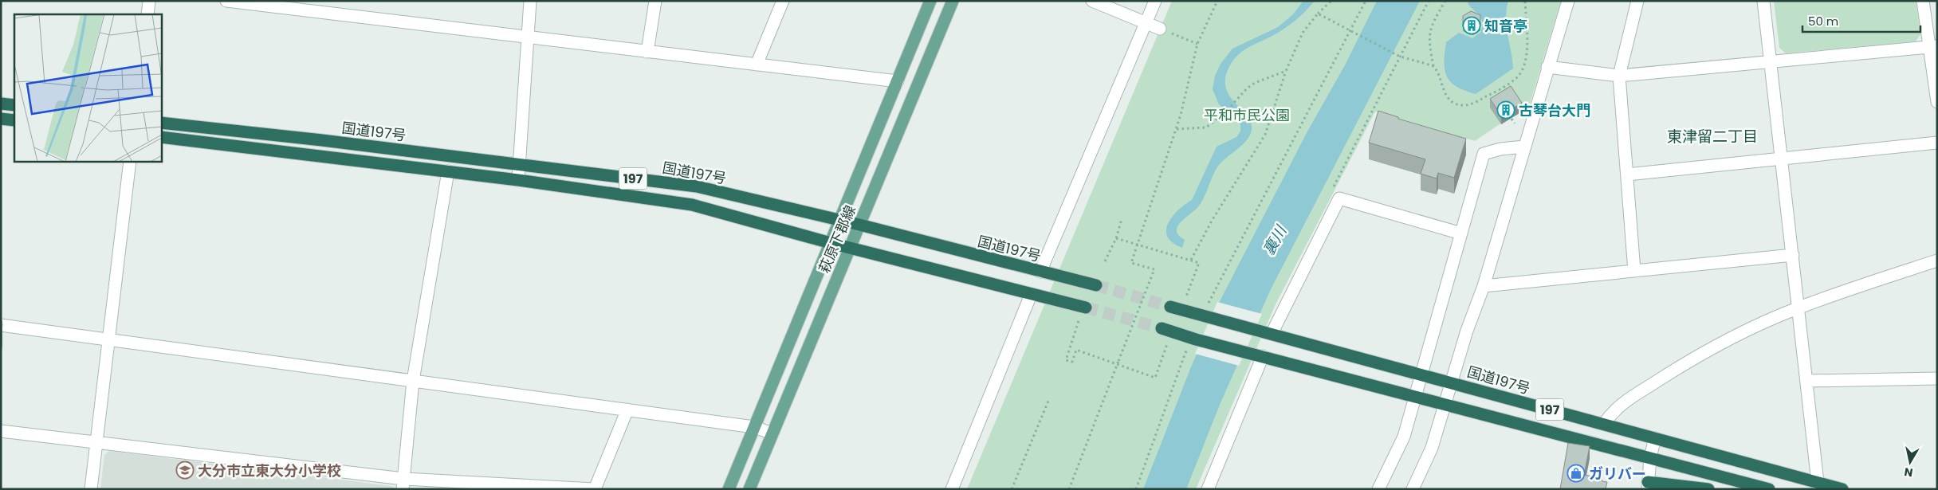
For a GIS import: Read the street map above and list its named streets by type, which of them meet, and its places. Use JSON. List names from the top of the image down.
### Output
{
  "streets": {
    "highway": ["国道197号", "197"],
    "main road": ["萩原下郡線"]
  },
  "crossings": [
    ["国道197号", "萩原下郡線"],
    ["197", "萩原下郡線"]
  ],
  "districts": ["東津留二丁目"],
  "water": ["裏川"],
  "parks": ["平和市民公園"],
  "places": {
    "building": ["知音亭", "古琴台大門"],
    "school or university": ["大分市立東大分小学校"],
    "shop": ["ガリバー"]
  },
  "scale_bar": "50 m",
  "north": "bottom"
}
